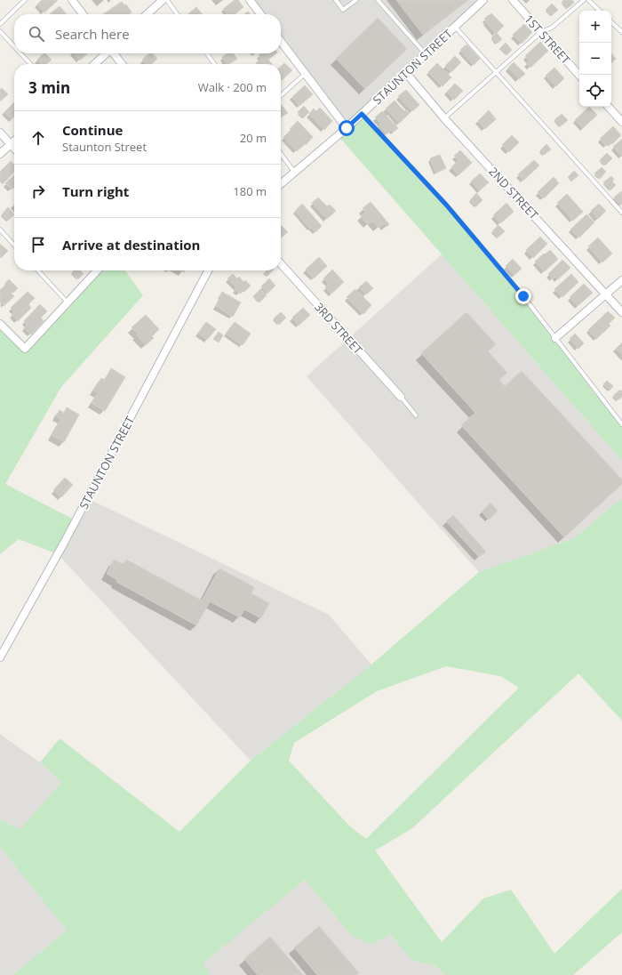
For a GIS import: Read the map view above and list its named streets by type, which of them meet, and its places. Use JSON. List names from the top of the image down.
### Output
{
  "streets": {
    "street": [
      "1ST STREET",
      "STAUNTON STREET",
      "2ND STREET",
      "3RD STREET"
    ]
  },
  "crossings": [
    ["STAUNTON STREET", "2ND STREET"]
  ],
  "page": {
    "map_buttons": ["+", "−"],
    "search": "Search here",
    "heading": ["3 min", "Walk · 200 m"],
    "list": [
      ["Continue", "Staunton Street", "20 m"],
      ["Turn right", "180 m"],
      "Arrive at destination"
    ]
  }
}
